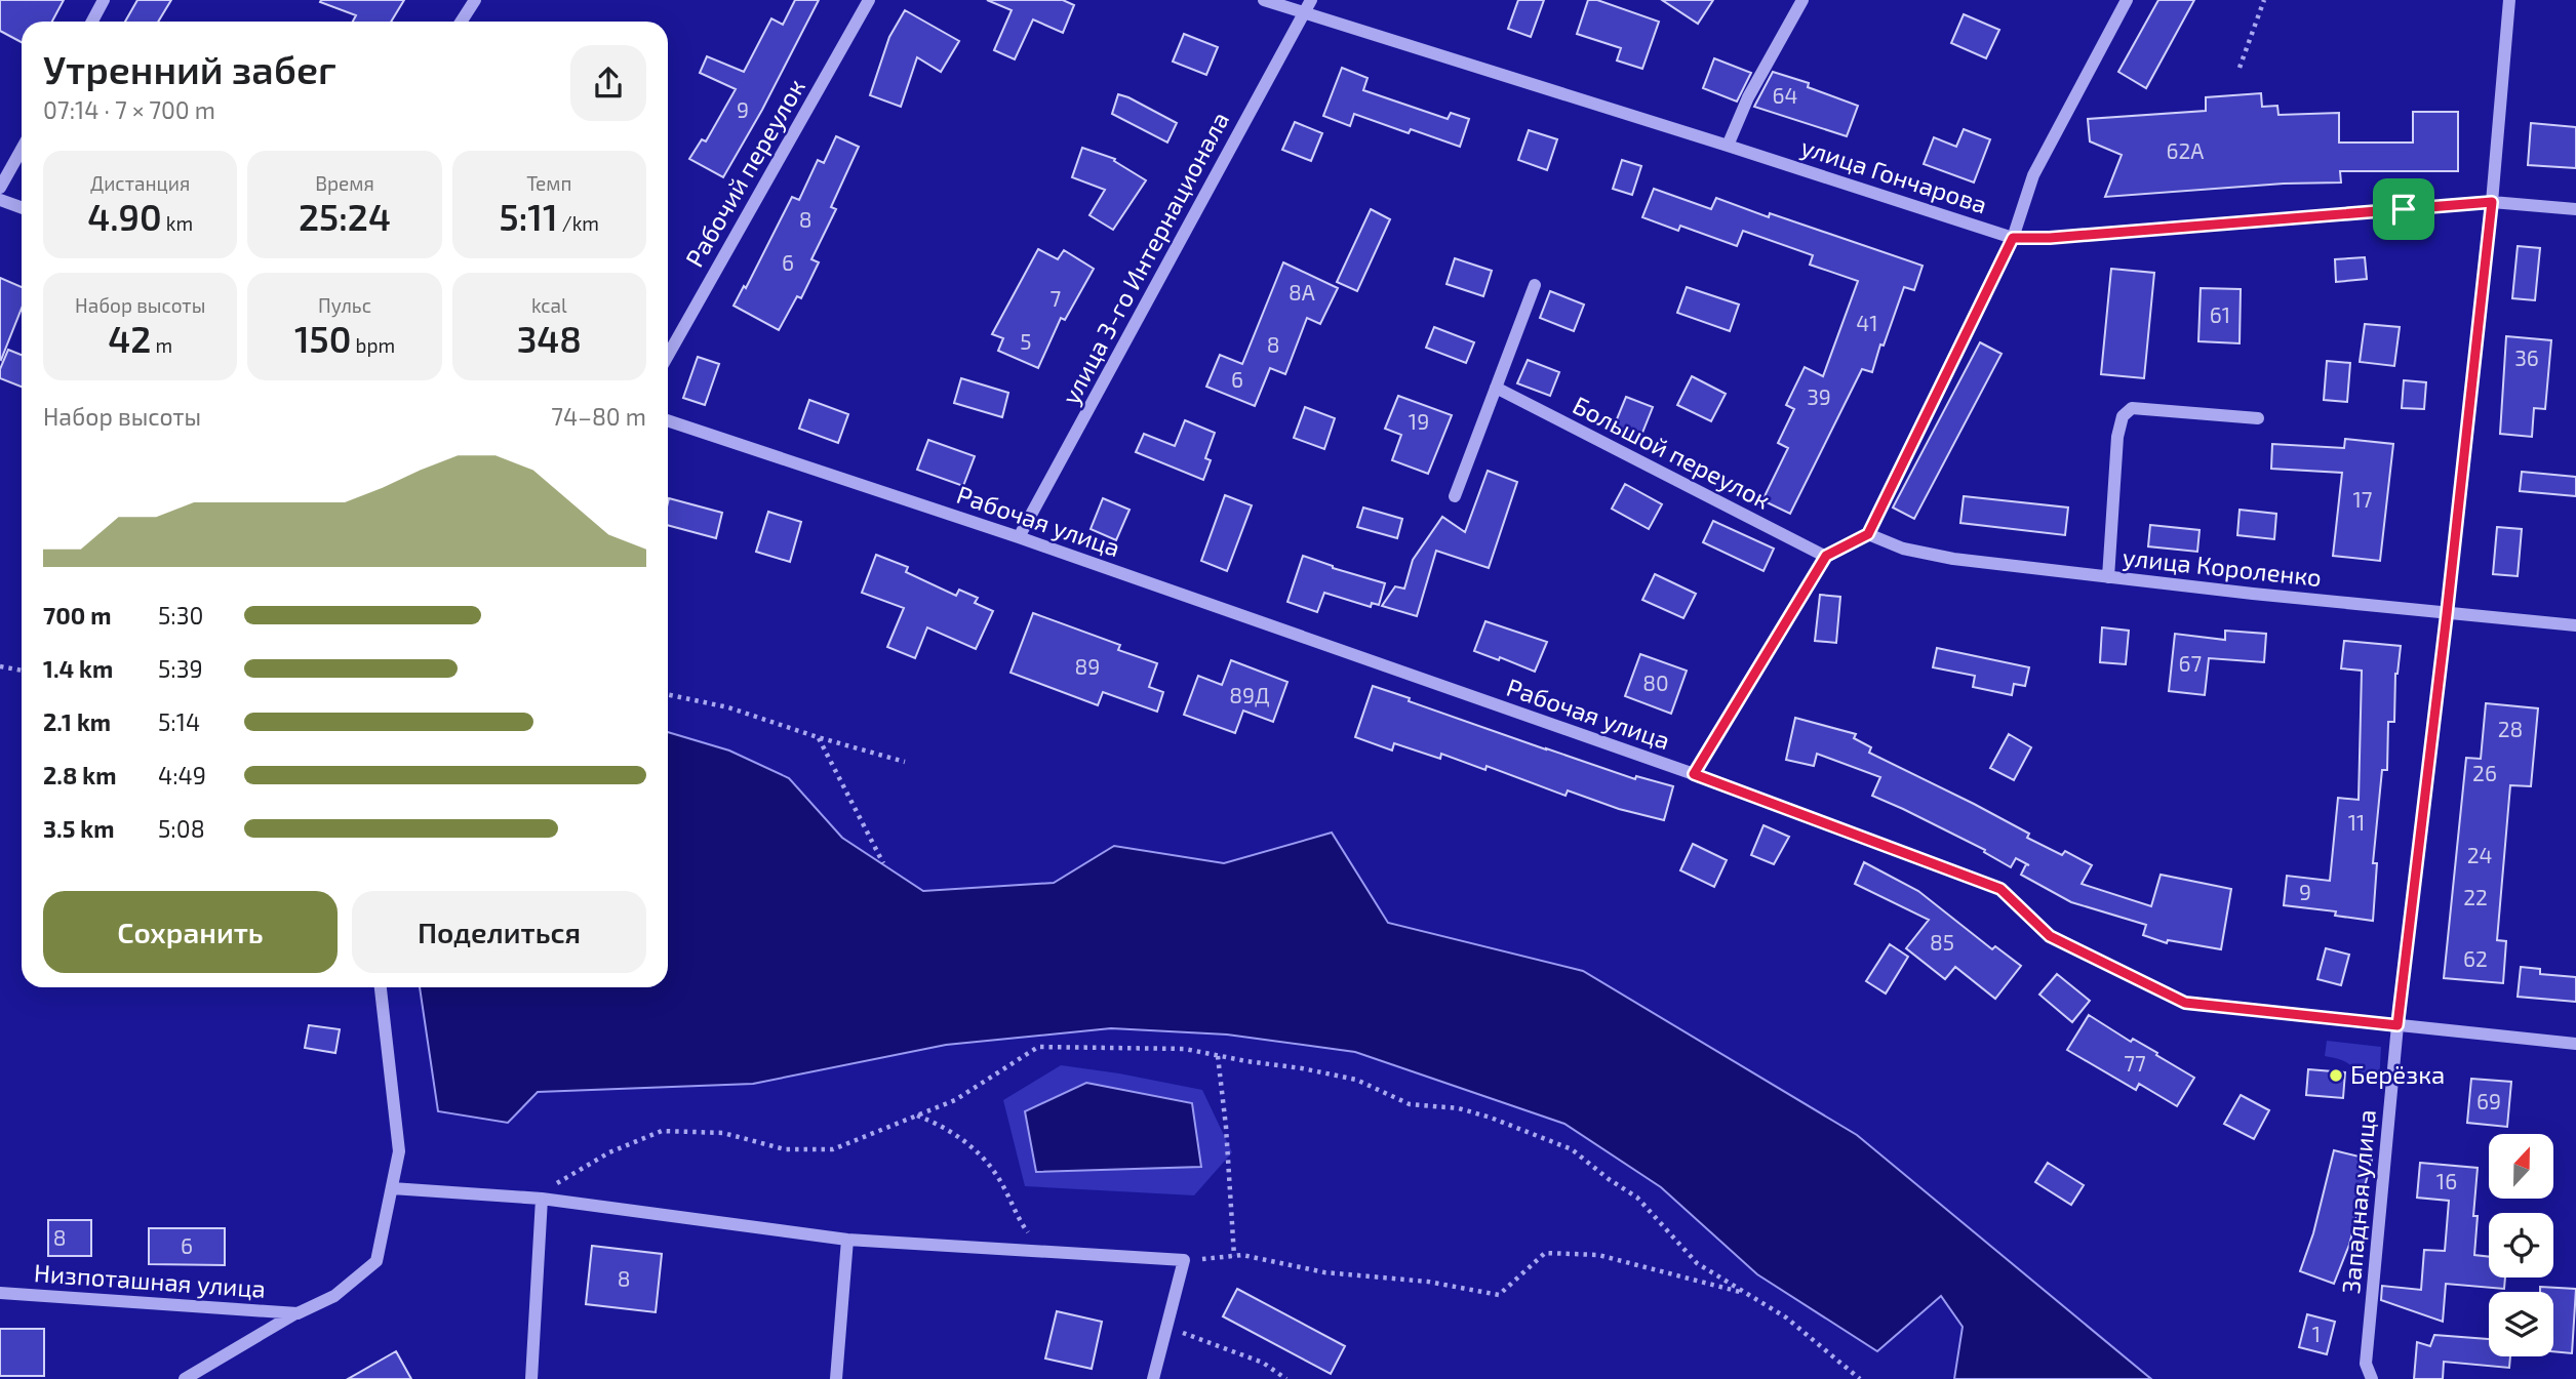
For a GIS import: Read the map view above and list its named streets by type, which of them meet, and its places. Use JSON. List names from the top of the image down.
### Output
{
  "streets": {
    "street": [
      "Рабочий переулок",
      "улица Гончарова",
      "улица 3-го Интернационала",
      "Большой переулок",
      "Рабочая улица",
      "улица Короленко",
      "Западная улица",
      "Низпоташная улица"
    ]
  },
  "crossings": [
    ["улица Гончарова", "улица 3-го Интернационала"],
    ["улица Гончарова", "Западная улица"],
    ["улица 3-го Интернационала", "Рабочая улица"],
    ["Рабочая улица", "Западная улица"],
    ["улица Короленко", "Западная улица"]
  ],
  "places": ["Берёзка"],
  "house_numbers": [
    "64",
    "9",
    "62А",
    "8",
    "6",
    "8А",
    "7",
    "61",
    "41",
    "5",
    "8",
    "36",
    "6",
    "39",
    "19",
    "17",
    "67",
    "89",
    "80",
    "89Д",
    "28",
    "26",
    "11",
    "24",
    "9",
    "22",
    "85",
    "62",
    "77",
    "69",
    "16",
    "8",
    "6",
    "8",
    "1"
  ],
  "north": "top",
  "page": {
    "heading": ["Утренний забег", "07:14 · 7 × 700 m"],
    "stats": [
      ["Дистанция", "4.90 km"],
      ["Время", "25:24"],
      ["Темп", "5:11 /km"],
      ["Набор высоты", "42 m"],
      ["Пульс", "150 bpm"],
      ["kcal", "348"]
    ],
    "chart": ["Набор высоты", "74–80 m"],
    "list": [
      {
        "name": "700 m",
        "note": "5:30"
      },
      {
        "name": "1.4 km",
        "note": "5:39"
      },
      {
        "name": "2.1 km",
        "note": "5:14"
      },
      {
        "name": "2.8 km",
        "note": "4:49"
      },
      {
        "name": "3.5 km",
        "note": "5:08"
      }
    ],
    "buttons": ["Сохранить", "Поделиться"]
  }
}
